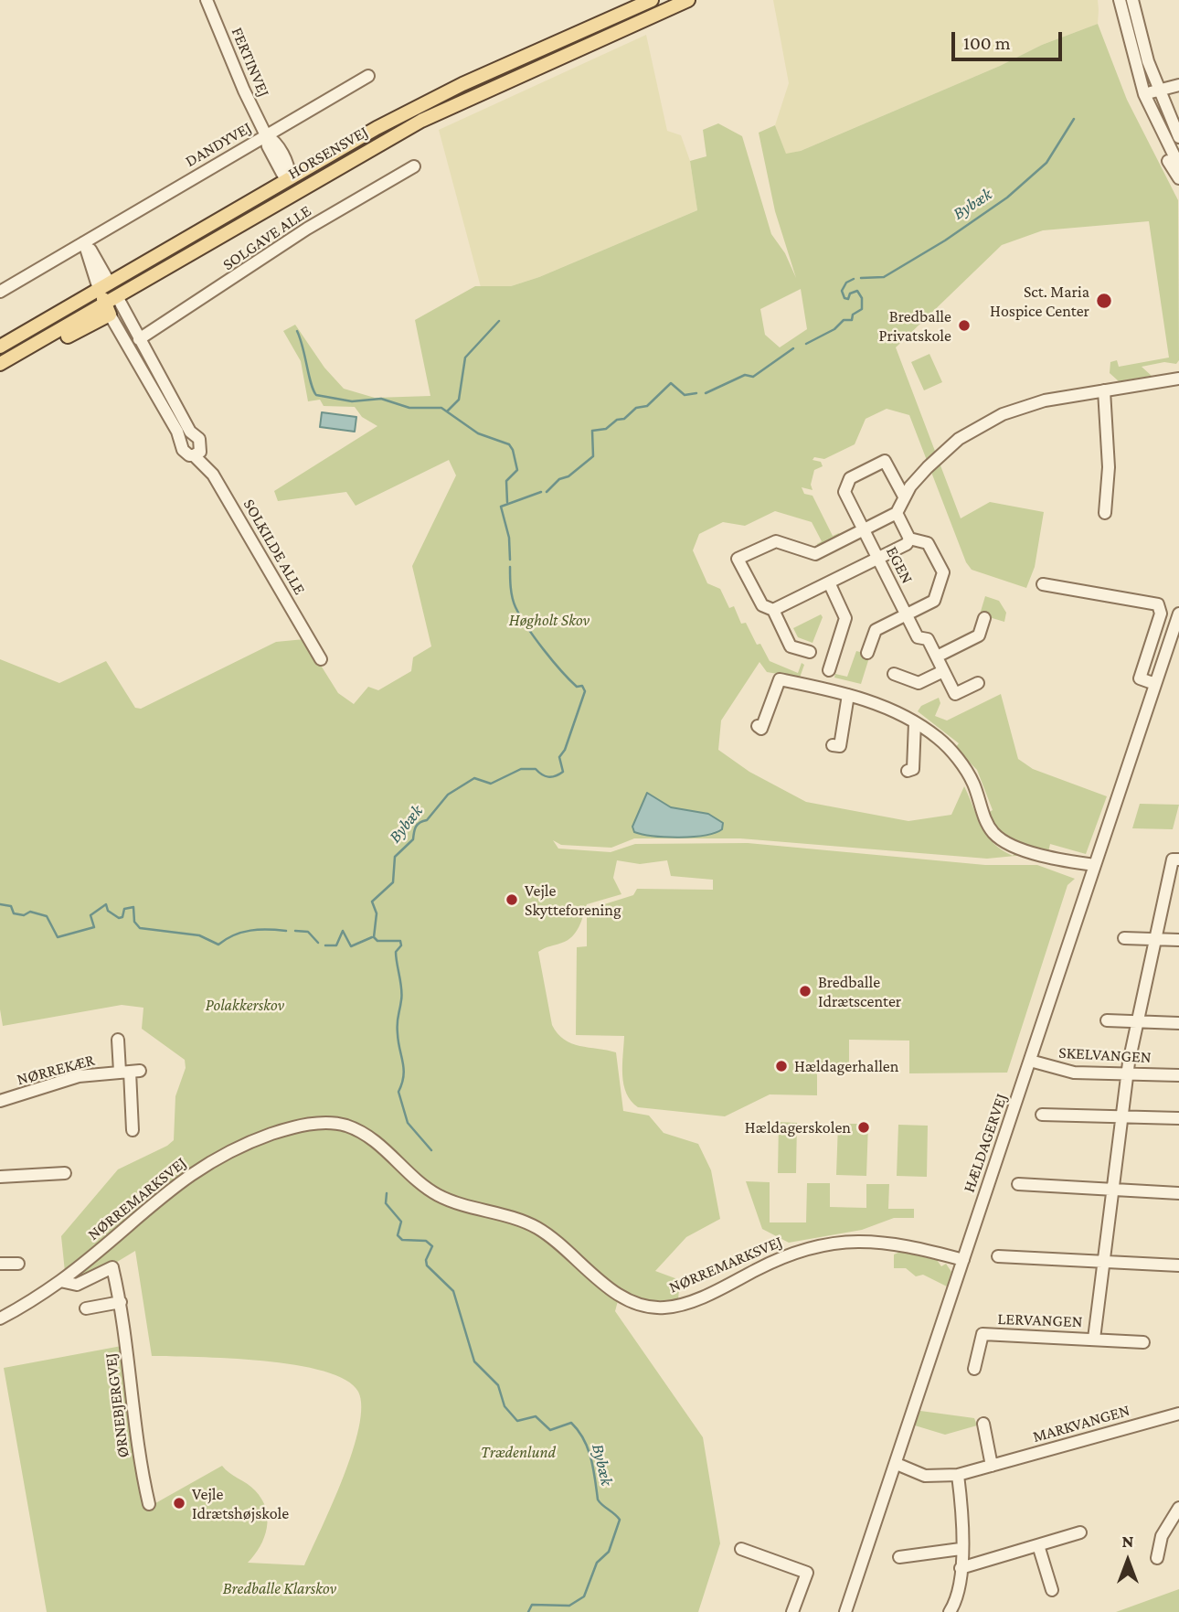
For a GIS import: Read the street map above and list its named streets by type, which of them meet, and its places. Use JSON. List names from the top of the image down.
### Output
{
  "streets": {
    "main road": ["HORSENSVEJ"],
    "street": [
      "FERTINVEJ",
      "DANDYVEJ",
      "SOLGAVE ALLE",
      "SOLKILDE ALLE",
      "EGEN",
      "SKELVANGEN",
      "NØRREKÆR",
      "HÆLDAGERVEJ",
      "NØRREMARKSVEJ",
      "LERVANGEN",
      "ØRNEBJERGVEJ",
      "MARKVANGEN"
    ]
  },
  "crossings": [
    ["FERTINVEJ", "DANDYVEJ"],
    ["FERTINVEJ", "HORSENSVEJ"],
    ["HORSENSVEJ", "SOLKILDE ALLE"],
    ["SOLGAVE ALLE", "SOLKILDE ALLE"],
    ["SKELVANGEN", "HÆLDAGERVEJ"],
    ["SKELVANGEN", "LERVANGEN"],
    ["HÆLDAGERVEJ", "NØRREMARKSVEJ"],
    ["HÆLDAGERVEJ", "MARKVANGEN"],
    ["NØRREMARKSVEJ", "ØRNEBJERGVEJ"]
  ],
  "water": ["Bybæk"],
  "parks": [
    "Høgholt Skov",
    "Polakkerskov",
    "Trædenlund",
    "Bredballe Klarskov"
  ],
  "places": [
    "Sct. Maria Hospice Center",
    "Bredballe Privatskole",
    "Vejle Skytteforening",
    "Bredballe Idrætscenter",
    "Hældagerhallen",
    "Hældagerskolen",
    "Vejle Idrætshøjskole"
  ],
  "scale_bar": "100 m",
  "north": "top"
}
